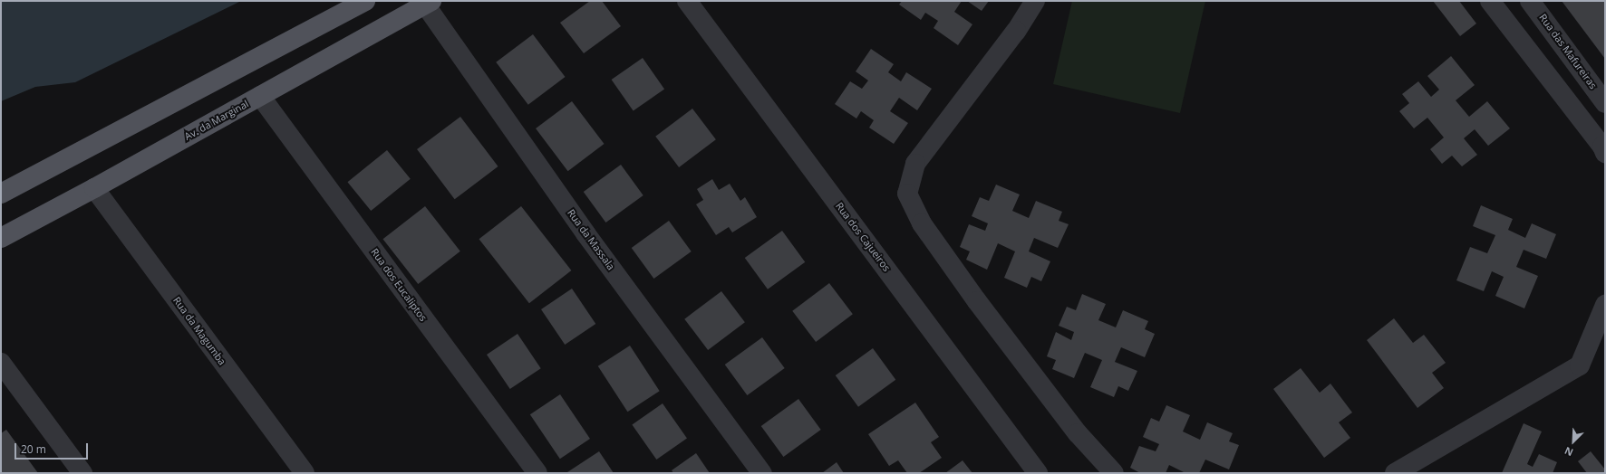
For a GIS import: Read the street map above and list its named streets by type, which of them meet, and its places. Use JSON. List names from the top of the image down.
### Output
{
  "streets": {
    "main road": ["Av. da Marginal"],
    "street": [
      "Rua das Mafureiras",
      "Rua dos Cajueiros",
      "Rua da Massala",
      "Rua dos Eucaliptos",
      "Rua da Magumba"
    ]
  },
  "crossings": [
    ["Av. da Marginal", "Rua da Massala"],
    ["Av. da Marginal", "Rua dos Eucaliptos"],
    ["Av. da Marginal", "Rua da Magumba"]
  ],
  "scale_bar": "20 m",
  "north": "bottom left"
}
